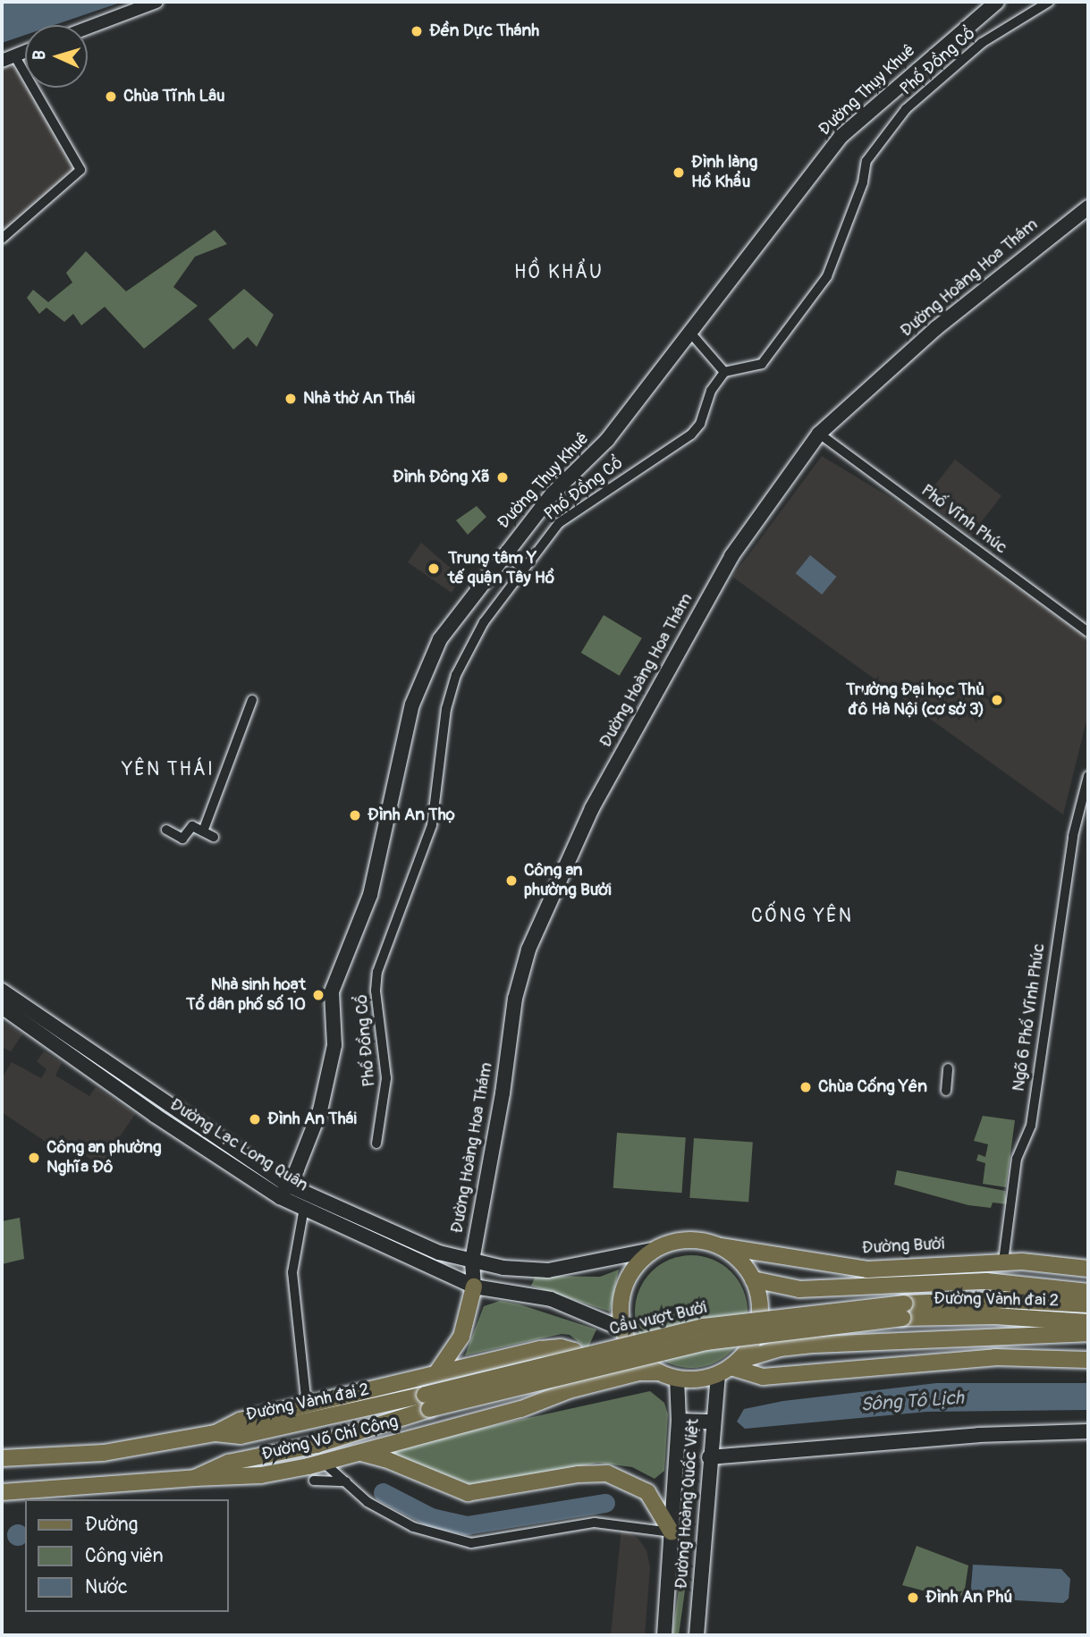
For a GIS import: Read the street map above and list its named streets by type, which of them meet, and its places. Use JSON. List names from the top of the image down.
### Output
{
  "streets": {
    "main road": [
      "Đường Thụy Khuê",
      "Đường Hoàng Hoa Thám",
      "Đường Lạc Long Quân",
      "Đường Bưởi",
      "Đường Vành đai 2",
      "Cầu vượt Bưởi",
      "Đường Võ Chí Công",
      "Đường Hoàng Quốc Việt"
    ],
    "street": ["Phố Đồng Cổ", "Phố Vĩnh Phúc", "Ngõ 6 Phố Vĩnh Phúc"]
  },
  "crossings": [
    ["Đường Thụy Khuê", "Đường Lạc Long Quân"],
    ["Đường Hoàng Hoa Thám", "Phố Vĩnh Phúc"],
    ["Đường Hoàng Hoa Thám", "Đường Lạc Long Quân"],
    ["Ngõ 6 Phố Vĩnh Phúc", "Đường Bưởi"],
    ["Đường Bưởi", "Đường Võ Chí Công"],
    ["Đường Bưởi", "Đường Hoàng Quốc Việt"],
    ["Đường Vành đai 2", "Cầu vượt Bưởi"],
    ["Đường Võ Chí Công", "Đường Hoàng Quốc Việt"]
  ],
  "districts": ["HỒ KHẨU", "YÊN THÁI", "CỐNG YÊN"],
  "water": ["Sông Tô Lịch"],
  "places": [
    "Đền Dực Thánh",
    "Chùa Tĩnh Lâu",
    "Đình làng Hồ Khẩu",
    "Nhà thờ An Thái",
    "Đình Đông Xã",
    "Trung tâm Y tế quận Tây Hồ",
    "Trường Đại học Thủ đô Hà Nội (cơ sở 3)",
    "Đình An Thọ",
    "Công an phường Bưởi",
    "Nhà sinh hoạt Tổ dân phố số 10",
    "Chùa Cống Yên",
    "Đình An Thái",
    "Công an phường Nghĩa Đô",
    "Đình An Phú"
  ],
  "legend": ["Đường", "Công viên", "Nước"],
  "north": "left"
}
